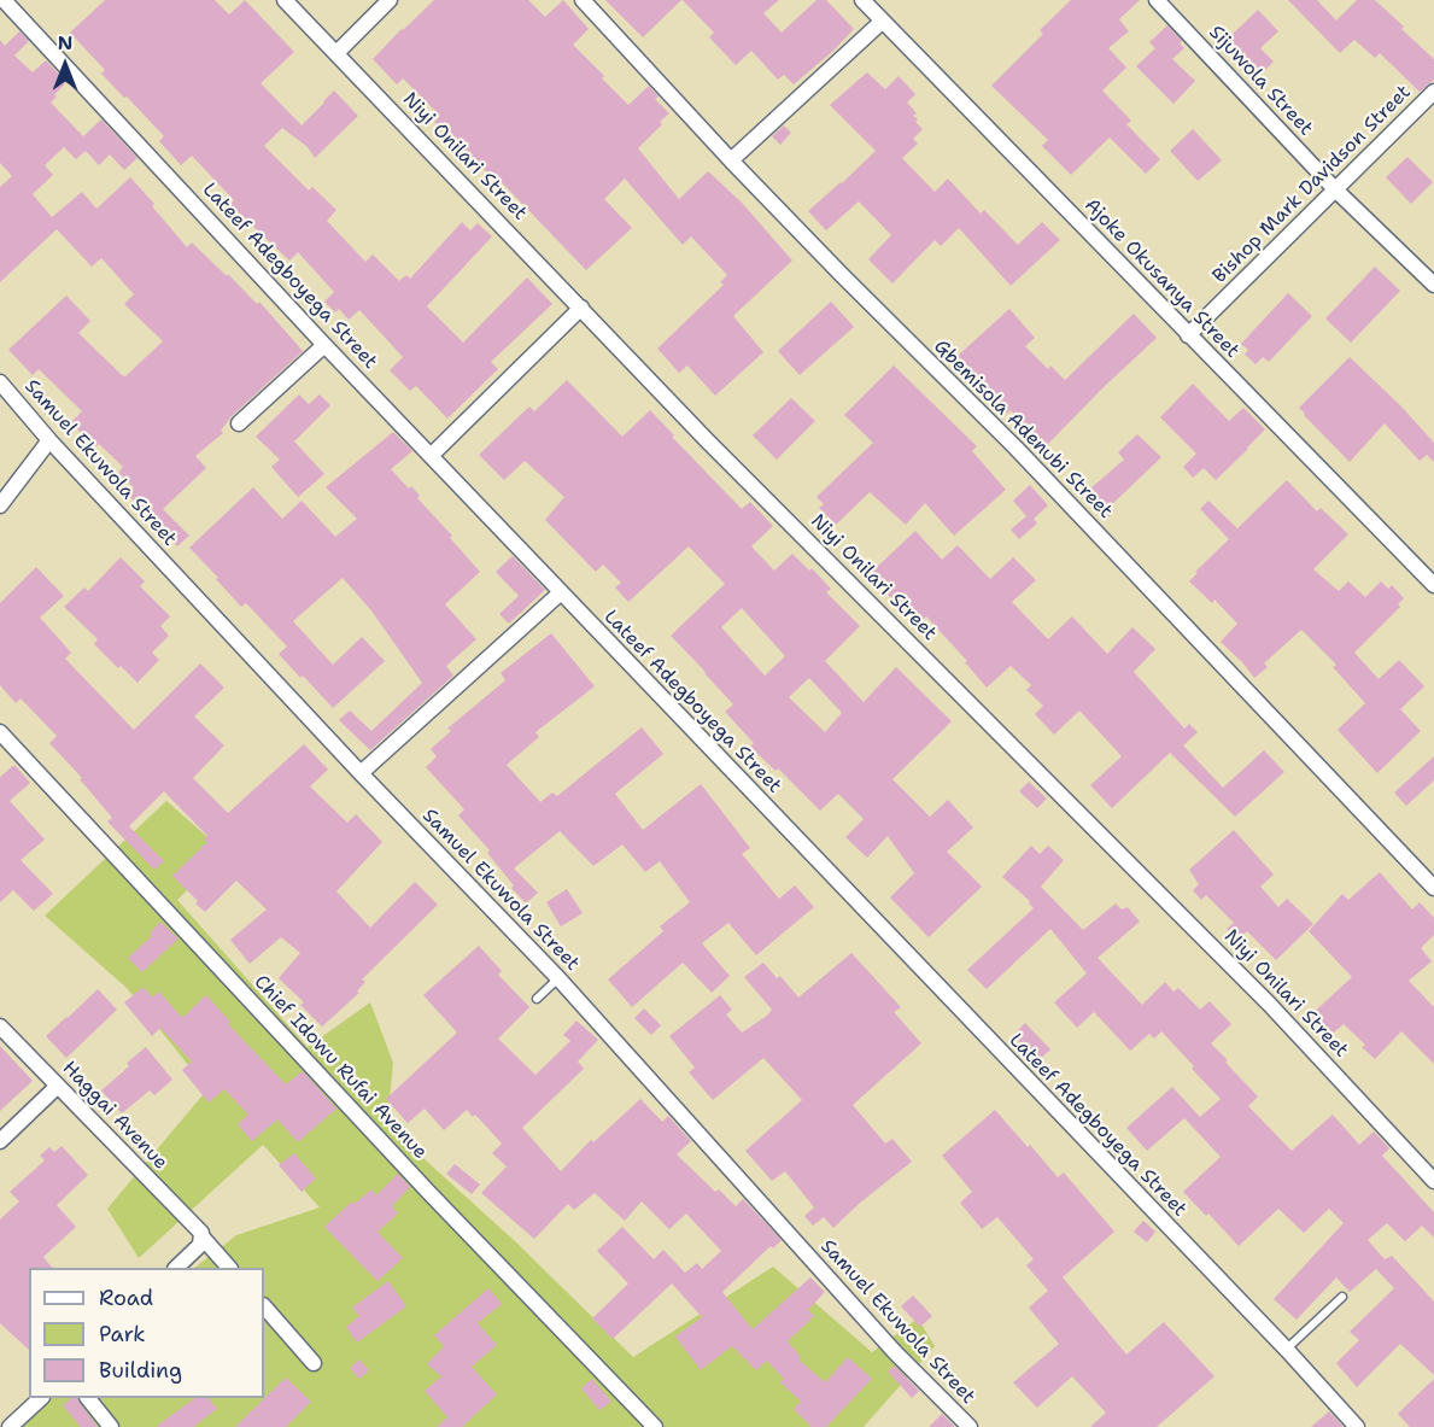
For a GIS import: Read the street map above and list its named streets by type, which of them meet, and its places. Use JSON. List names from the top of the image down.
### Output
{
  "streets": {
    "street": [
      "Sijuwola Street",
      "Niyi Onilari Street",
      "Bishop Mark Davidson Street",
      "Lateef Adegboyega Street",
      "Ajoke Okusanya Street",
      "Gbemisola Adenubi Street",
      "Samuel Ekuwola Street",
      "Chief Idowu Rufai Avenue",
      "Haggai Avenue"
    ]
  },
  "crossings": [
    ["Sijuwola Street", "Bishop Mark Davidson Street"],
    ["Bishop Mark Davidson Street", "Ajoke Okusanya Street"]
  ],
  "legend": ["Road", "Park", "Building"],
  "north": "top"
}
